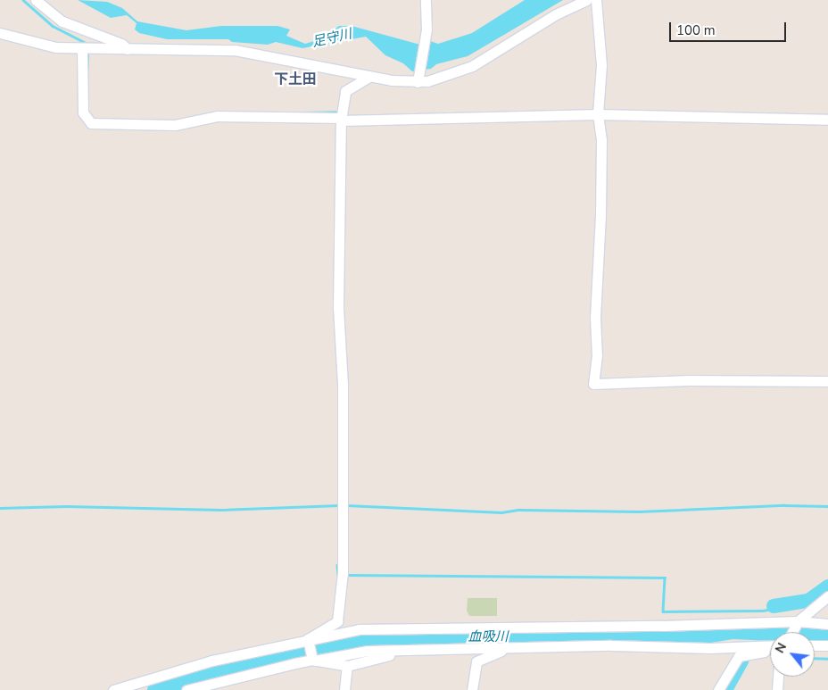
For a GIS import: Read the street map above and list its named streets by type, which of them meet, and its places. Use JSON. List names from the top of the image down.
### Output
{
  "districts": ["下土田"],
  "water": ["足守川", "血吸川"],
  "scale_bar": "100 m",
  "north": "top left"
}
